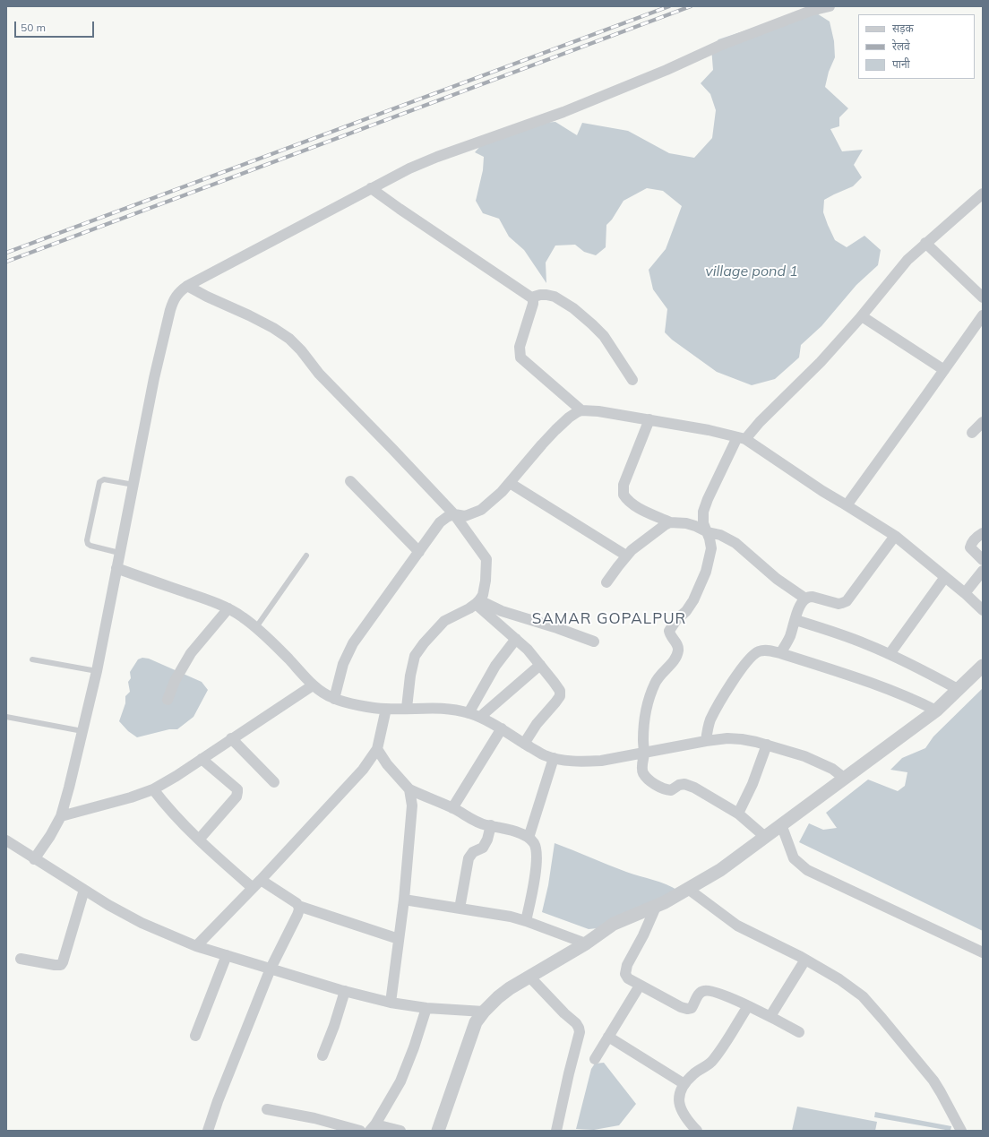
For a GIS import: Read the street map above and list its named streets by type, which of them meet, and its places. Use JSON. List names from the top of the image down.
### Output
{
  "districts": ["SAMAR GOPALPUR"],
  "water": ["village pond 1"],
  "legend": ["सड़क", "रेलवे", "पानी"],
  "scale_bar": "50 m"
}
